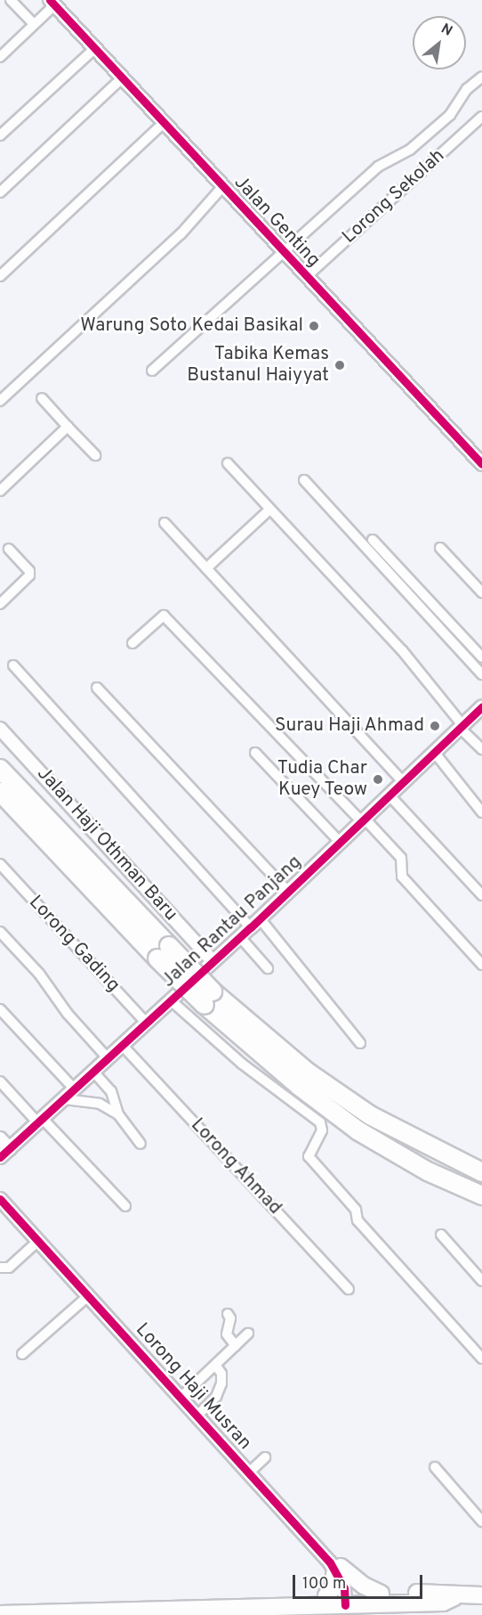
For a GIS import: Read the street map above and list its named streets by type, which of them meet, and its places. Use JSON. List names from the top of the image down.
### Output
{
  "streets": {
    "street": [
      "Lorong Sekolah",
      "Jalan Genting",
      "Jalan Haji Othman Baru",
      "Jalan Rantau Panjang",
      "Lorong Gading",
      "Lorong Ahmad",
      "Lorong Haji Musran"
    ]
  },
  "crossings": [
    ["Lorong Sekolah", "Jalan Genting"],
    ["Jalan Haji Othman Baru", "Jalan Rantau Panjang"],
    ["Jalan Rantau Panjang", "Lorong Gading"],
    ["Jalan Rantau Panjang", "Lorong Ahmad"]
  ],
  "places": [
    "Warung Soto Kedai Basikal",
    "Tabika Kemas Bustanul Haiyyat",
    "Surau Haji Ahmad",
    "Tudia Char Kuey Teow"
  ],
  "scale_bar": "100 m",
  "north": "top right"
}
